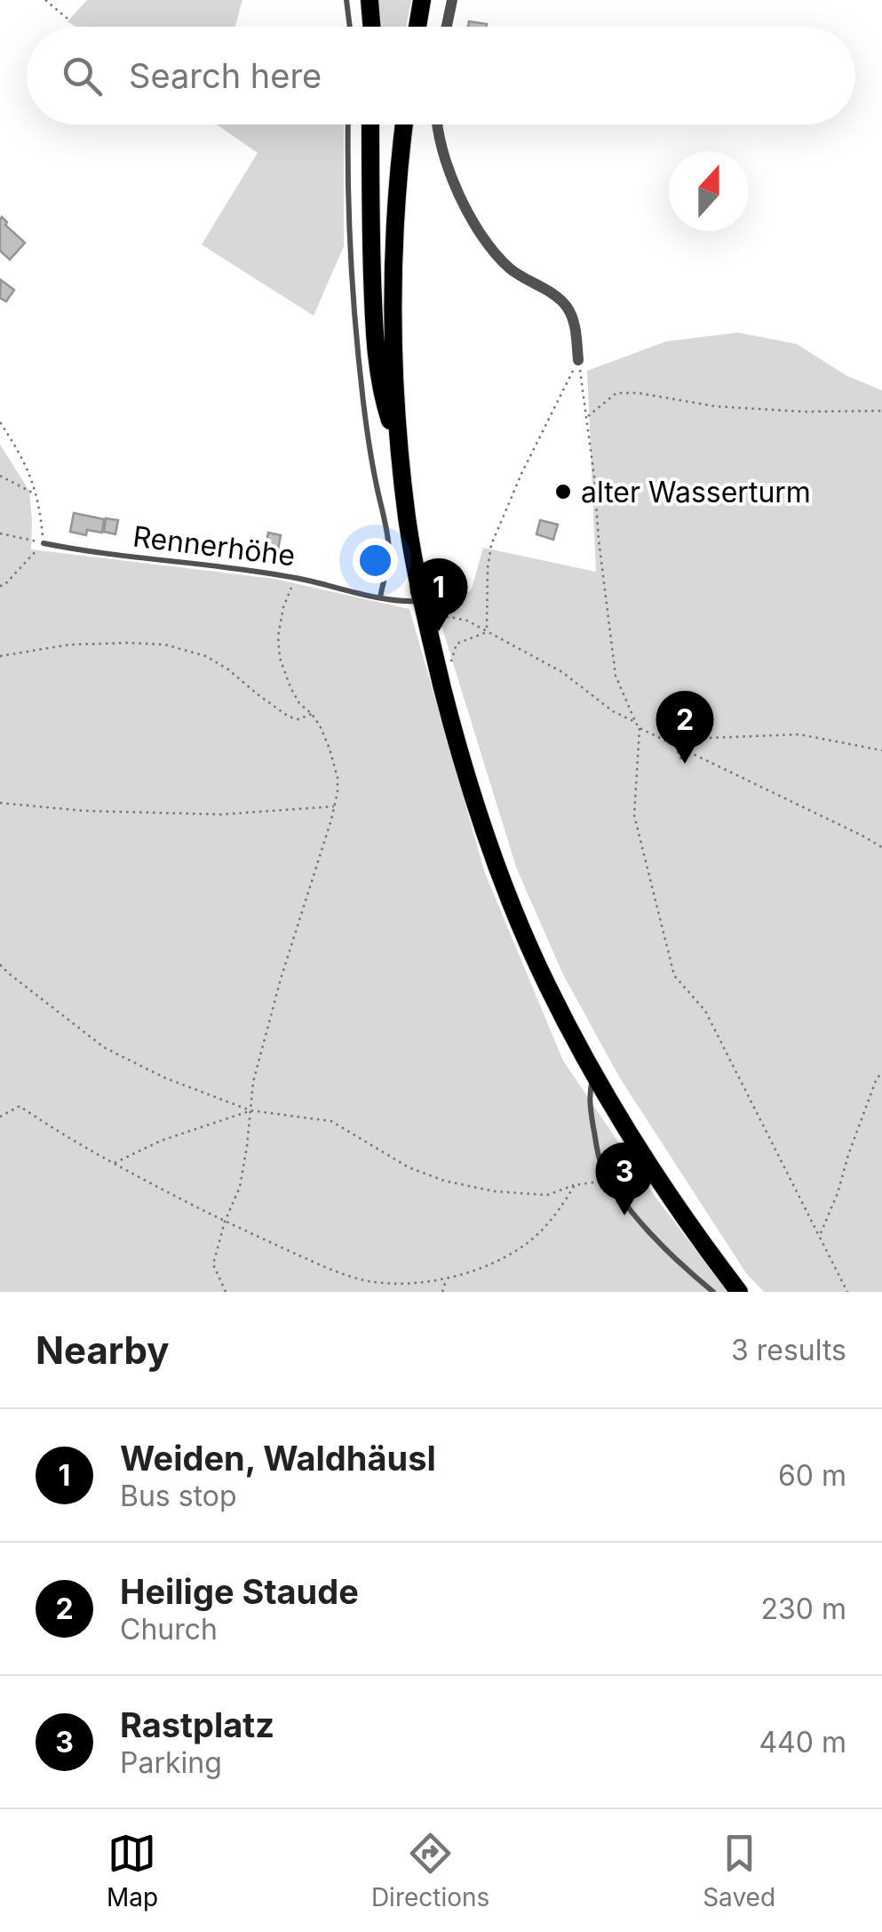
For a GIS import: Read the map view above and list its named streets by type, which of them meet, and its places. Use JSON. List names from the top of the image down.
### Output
{
  "streets": {
    "lane": ["Rennerhöhe"]
  },
  "places": ["alter Wasserturm"],
  "north": "top",
  "page": {
    "search": "Search here",
    "pins": ["1", "2", "3"],
    "heading": ["Nearby", "3 results"],
    "list": [
      {
        "mark": "1",
        "name": "Weiden, Waldhäusl",
        "note": "Bus stop",
        "value": "60 m"
      },
      {
        "mark": "2",
        "name": "Heilige Staude",
        "note": "Church",
        "value": "230 m"
      },
      {
        "mark": "3",
        "name": "Rastplatz",
        "note": "Parking",
        "value": "440 m"
      }
    ],
    "nav": ["Map", "Directions", "Saved"]
  }
}
